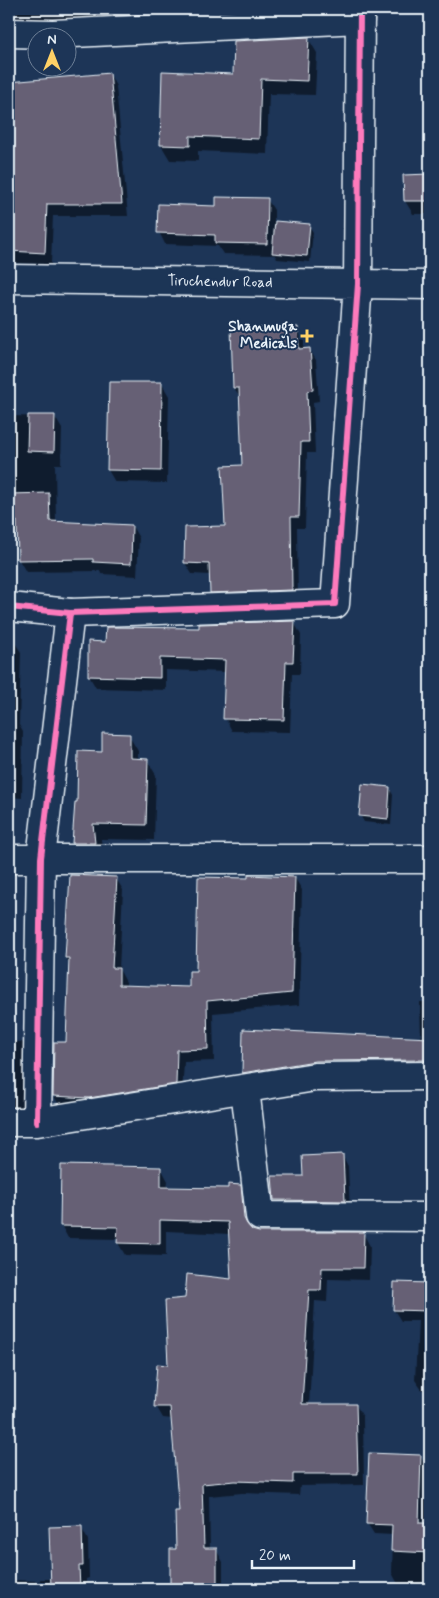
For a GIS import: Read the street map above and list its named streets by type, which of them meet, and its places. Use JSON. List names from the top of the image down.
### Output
{
  "streets": {
    "street": ["Tiruchendur Road"]
  },
  "places": {
    "health": ["Shanmuga Medicals"]
  },
  "scale_bar": "20 m",
  "north": "top"
}
